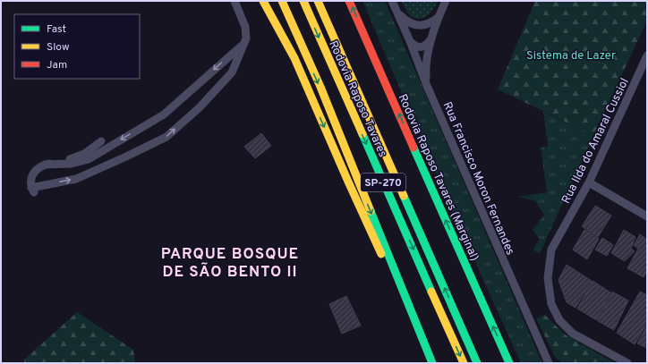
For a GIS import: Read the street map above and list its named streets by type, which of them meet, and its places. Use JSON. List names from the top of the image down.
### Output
{
  "streets": {
    "main road": ["Rodovia Raposo Tavares", "Rodovia Raposo Tavares (Marginal)", "SP-270"],
    "street": ["Rua Ilda do Amaral Cussiol", "Rua Francisco Moron Fernandes"]
  },
  "districts": ["PARQUE BOSQUE DE SÃO BENTO II"],
  "parks": ["Sistema de Lazer"],
  "legend": ["Fast", "Slow", "Jam"]
}
